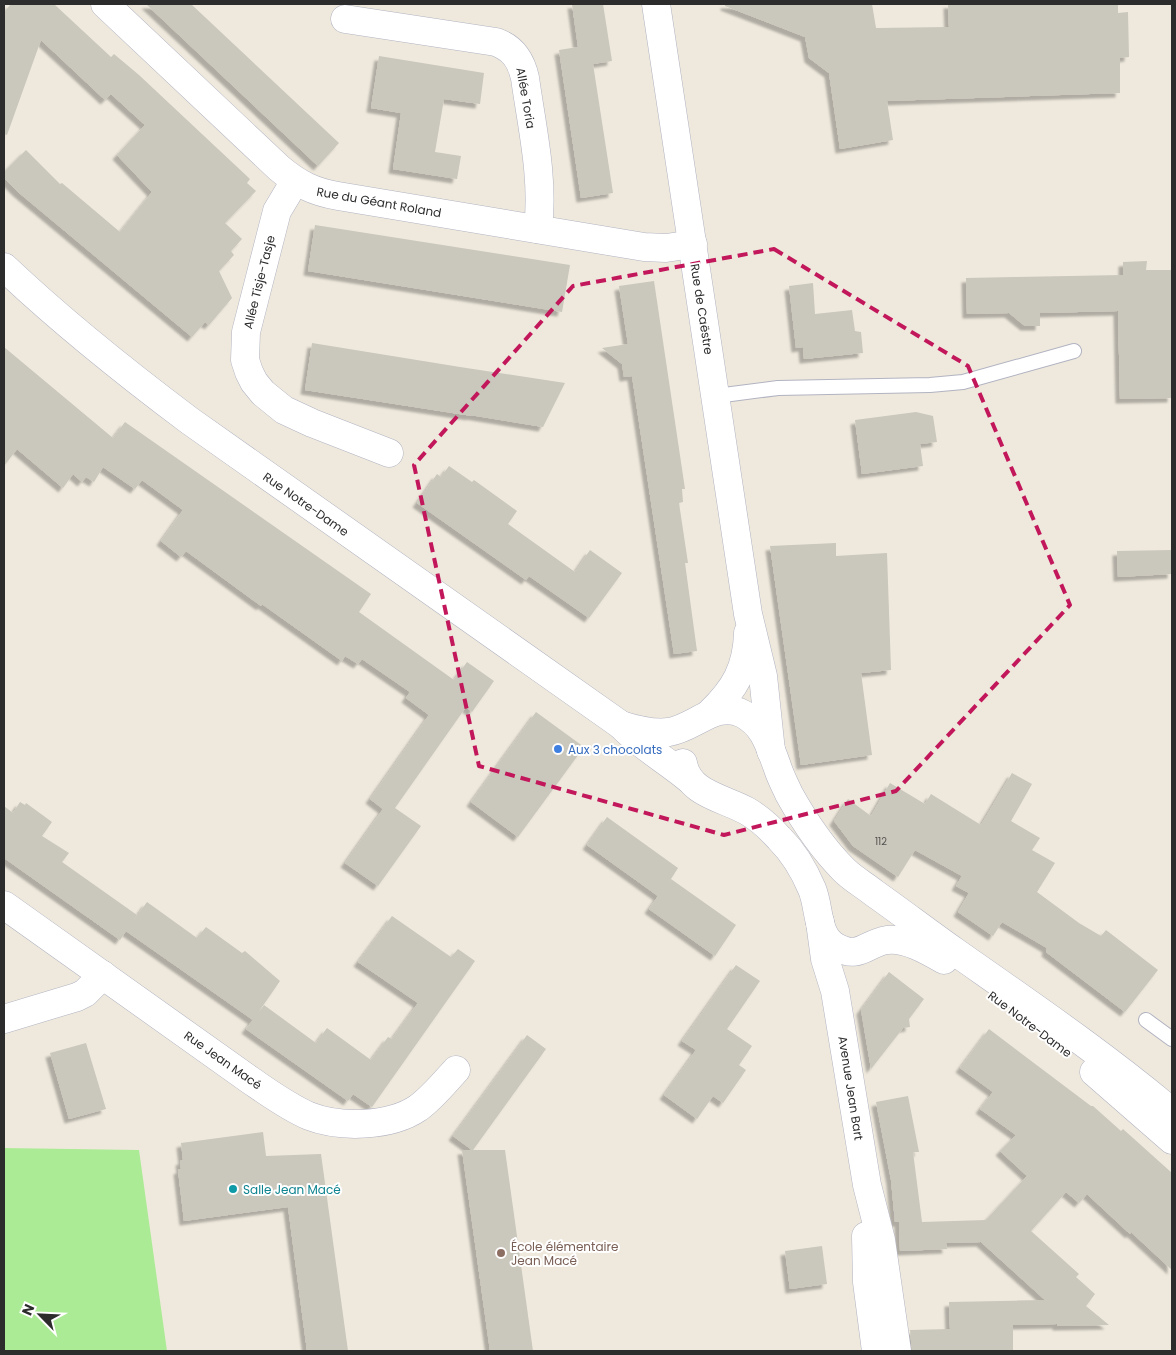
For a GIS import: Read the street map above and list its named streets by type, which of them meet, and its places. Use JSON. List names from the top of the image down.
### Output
{
  "streets": {
    "street": [
      "Allée Toria",
      "Rue du Géant Roland",
      "Allée Tisje-Tasje",
      "Rue de Caëstre",
      "Rue Notre-Dame",
      "Rue Jean Macé",
      "Avenue Jean Bart"
    ]
  },
  "crossings": [
    ["Allée Toria", "Rue du Géant Roland"],
    ["Rue du Géant Roland", "Allée Tisje-Tasje"],
    ["Rue du Géant Roland", "Rue de Caëstre"],
    ["Rue de Caëstre", "Rue Notre-Dame"],
    ["Rue Notre-Dame", "Avenue Jean Bart"]
  ],
  "places": ["Aux 3 chocolats", "Salle Jean Macé", "École élémentaire Jean Macé"],
  "house_numbers": ["112"],
  "north": "top left"
}
